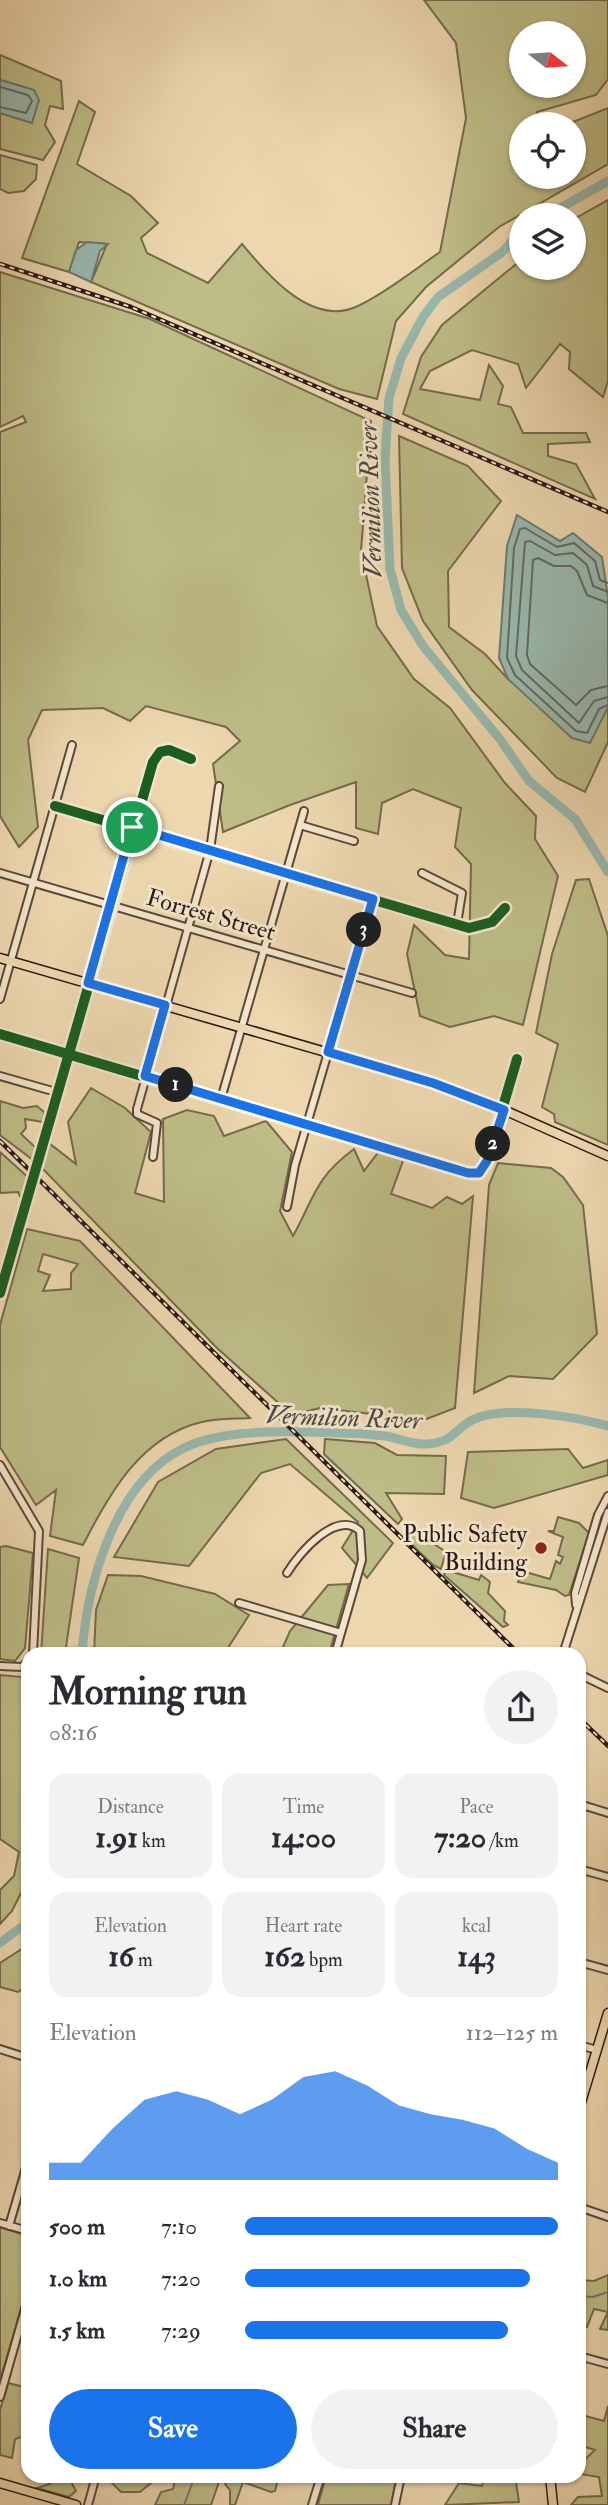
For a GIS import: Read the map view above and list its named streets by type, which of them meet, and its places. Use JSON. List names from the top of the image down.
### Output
{
  "streets": {
    "street": ["Forrest Street"]
  },
  "water": ["Vermilion River"],
  "places": ["Public Safety Building"],
  "north": "right",
  "page": {
    "pins": ["3", "1", "2"],
    "heading": ["Morning run", "08:16"],
    "stats": [
      ["Distance", "1.91 km"],
      ["Time", "14:00"],
      ["Pace", "7:20 /km"],
      ["Elevation", "16 m"],
      ["Heart rate", "162 bpm"],
      ["kcal", "143"]
    ],
    "chart": ["Elevation", "112–125 m"],
    "list": [
      {
        "name": "500 m",
        "note": "7:10"
      },
      {
        "name": "1.0 km",
        "note": "7:20"
      },
      {
        "name": "1.5 km",
        "note": "7:29"
      }
    ],
    "buttons": ["Save", "Share"]
  }
}
